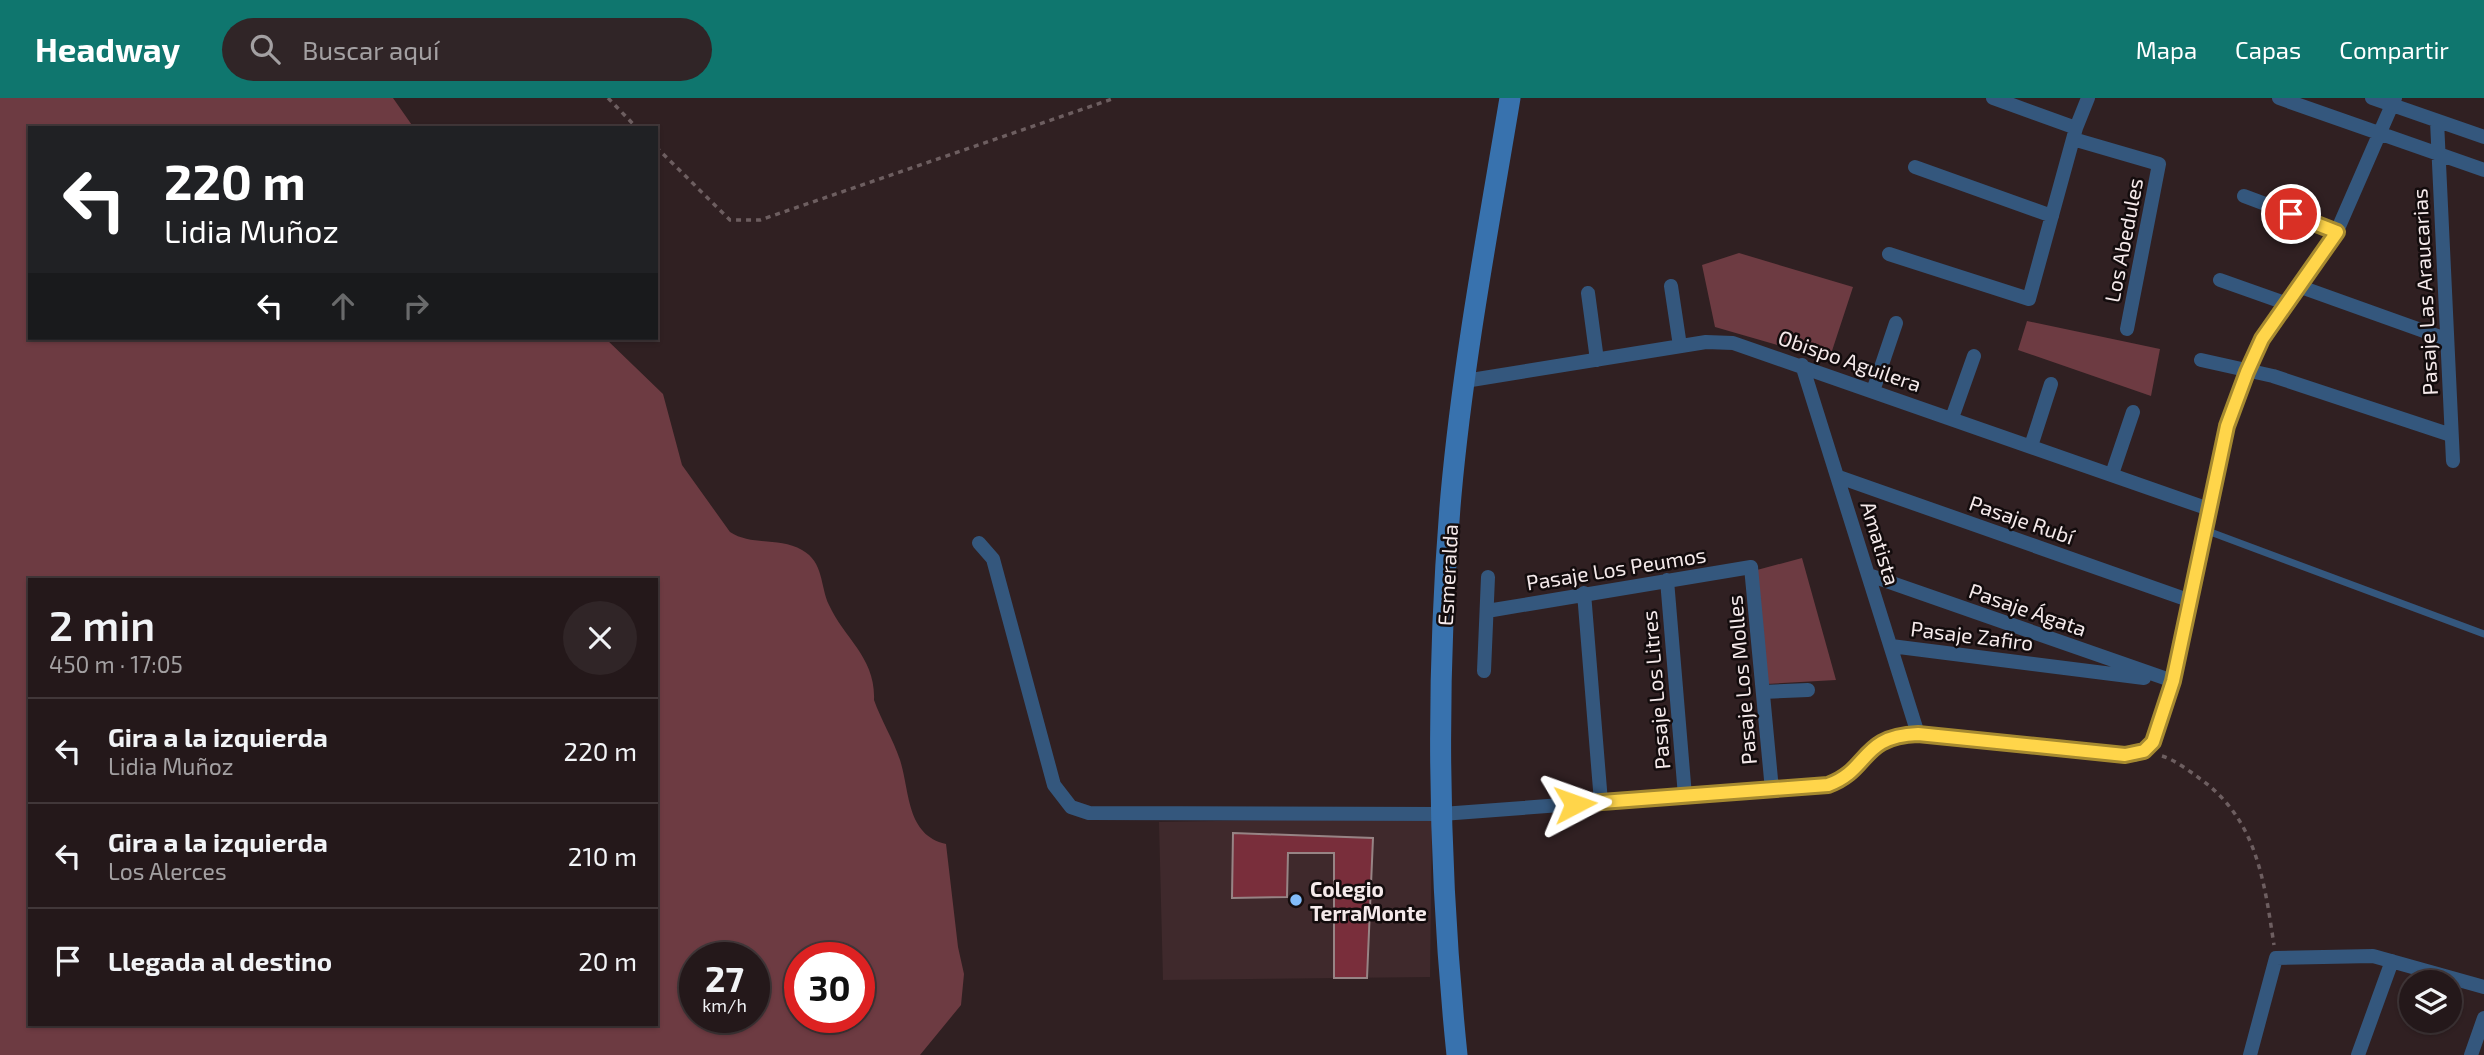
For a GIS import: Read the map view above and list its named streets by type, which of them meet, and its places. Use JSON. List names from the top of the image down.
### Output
{
  "streets": {
    "street": [
      "Los Abedules",
      "Pasaje Las Araucarias",
      "Obispo Aguilera",
      "Pasaje Rubí",
      "Amatista",
      "Pasaje Los Peumos",
      "Esmeralda",
      "Pasaje Ágata",
      "Pasaje Zafiro",
      "Pasaje Los Molles",
      "Pasaje Los Litres"
    ]
  },
  "crossings": [
    ["Obispo Aguilera", "Amatista"],
    ["Obispo Aguilera", "Esmeralda"],
    ["Pasaje Rubí", "Amatista"],
    ["Amatista", "Pasaje Ágata"],
    ["Amatista", "Pasaje Zafiro"],
    ["Pasaje Los Peumos", "Pasaje Los Molles"],
    ["Pasaje Los Peumos", "Pasaje Los Litres"],
    ["Pasaje Ágata", "Pasaje Zafiro"]
  ],
  "places": ["Colegio TerraMonte"],
  "page": {
    "header": "Headway",
    "search": "Buscar aquí",
    "nav": ["Mapa", "Capas", "Compartir"],
    "turn": ["220 m", "Lidia Muñoz"],
    "heading": ["2 min", "450 m · 17:05"],
    "list": [
      {
        "name": "Gira a la izquierda",
        "note": "Lidia Muñoz",
        "value": "220 m"
      },
      {
        "name": "Gira a la izquierda",
        "note": "Los Alerces",
        "value": "210 m"
      },
      {
        "name": "Llegada al destino",
        "value": "20 m"
      }
    ],
    "speed": "27 km/h",
    "limit": "30"
  }
}
